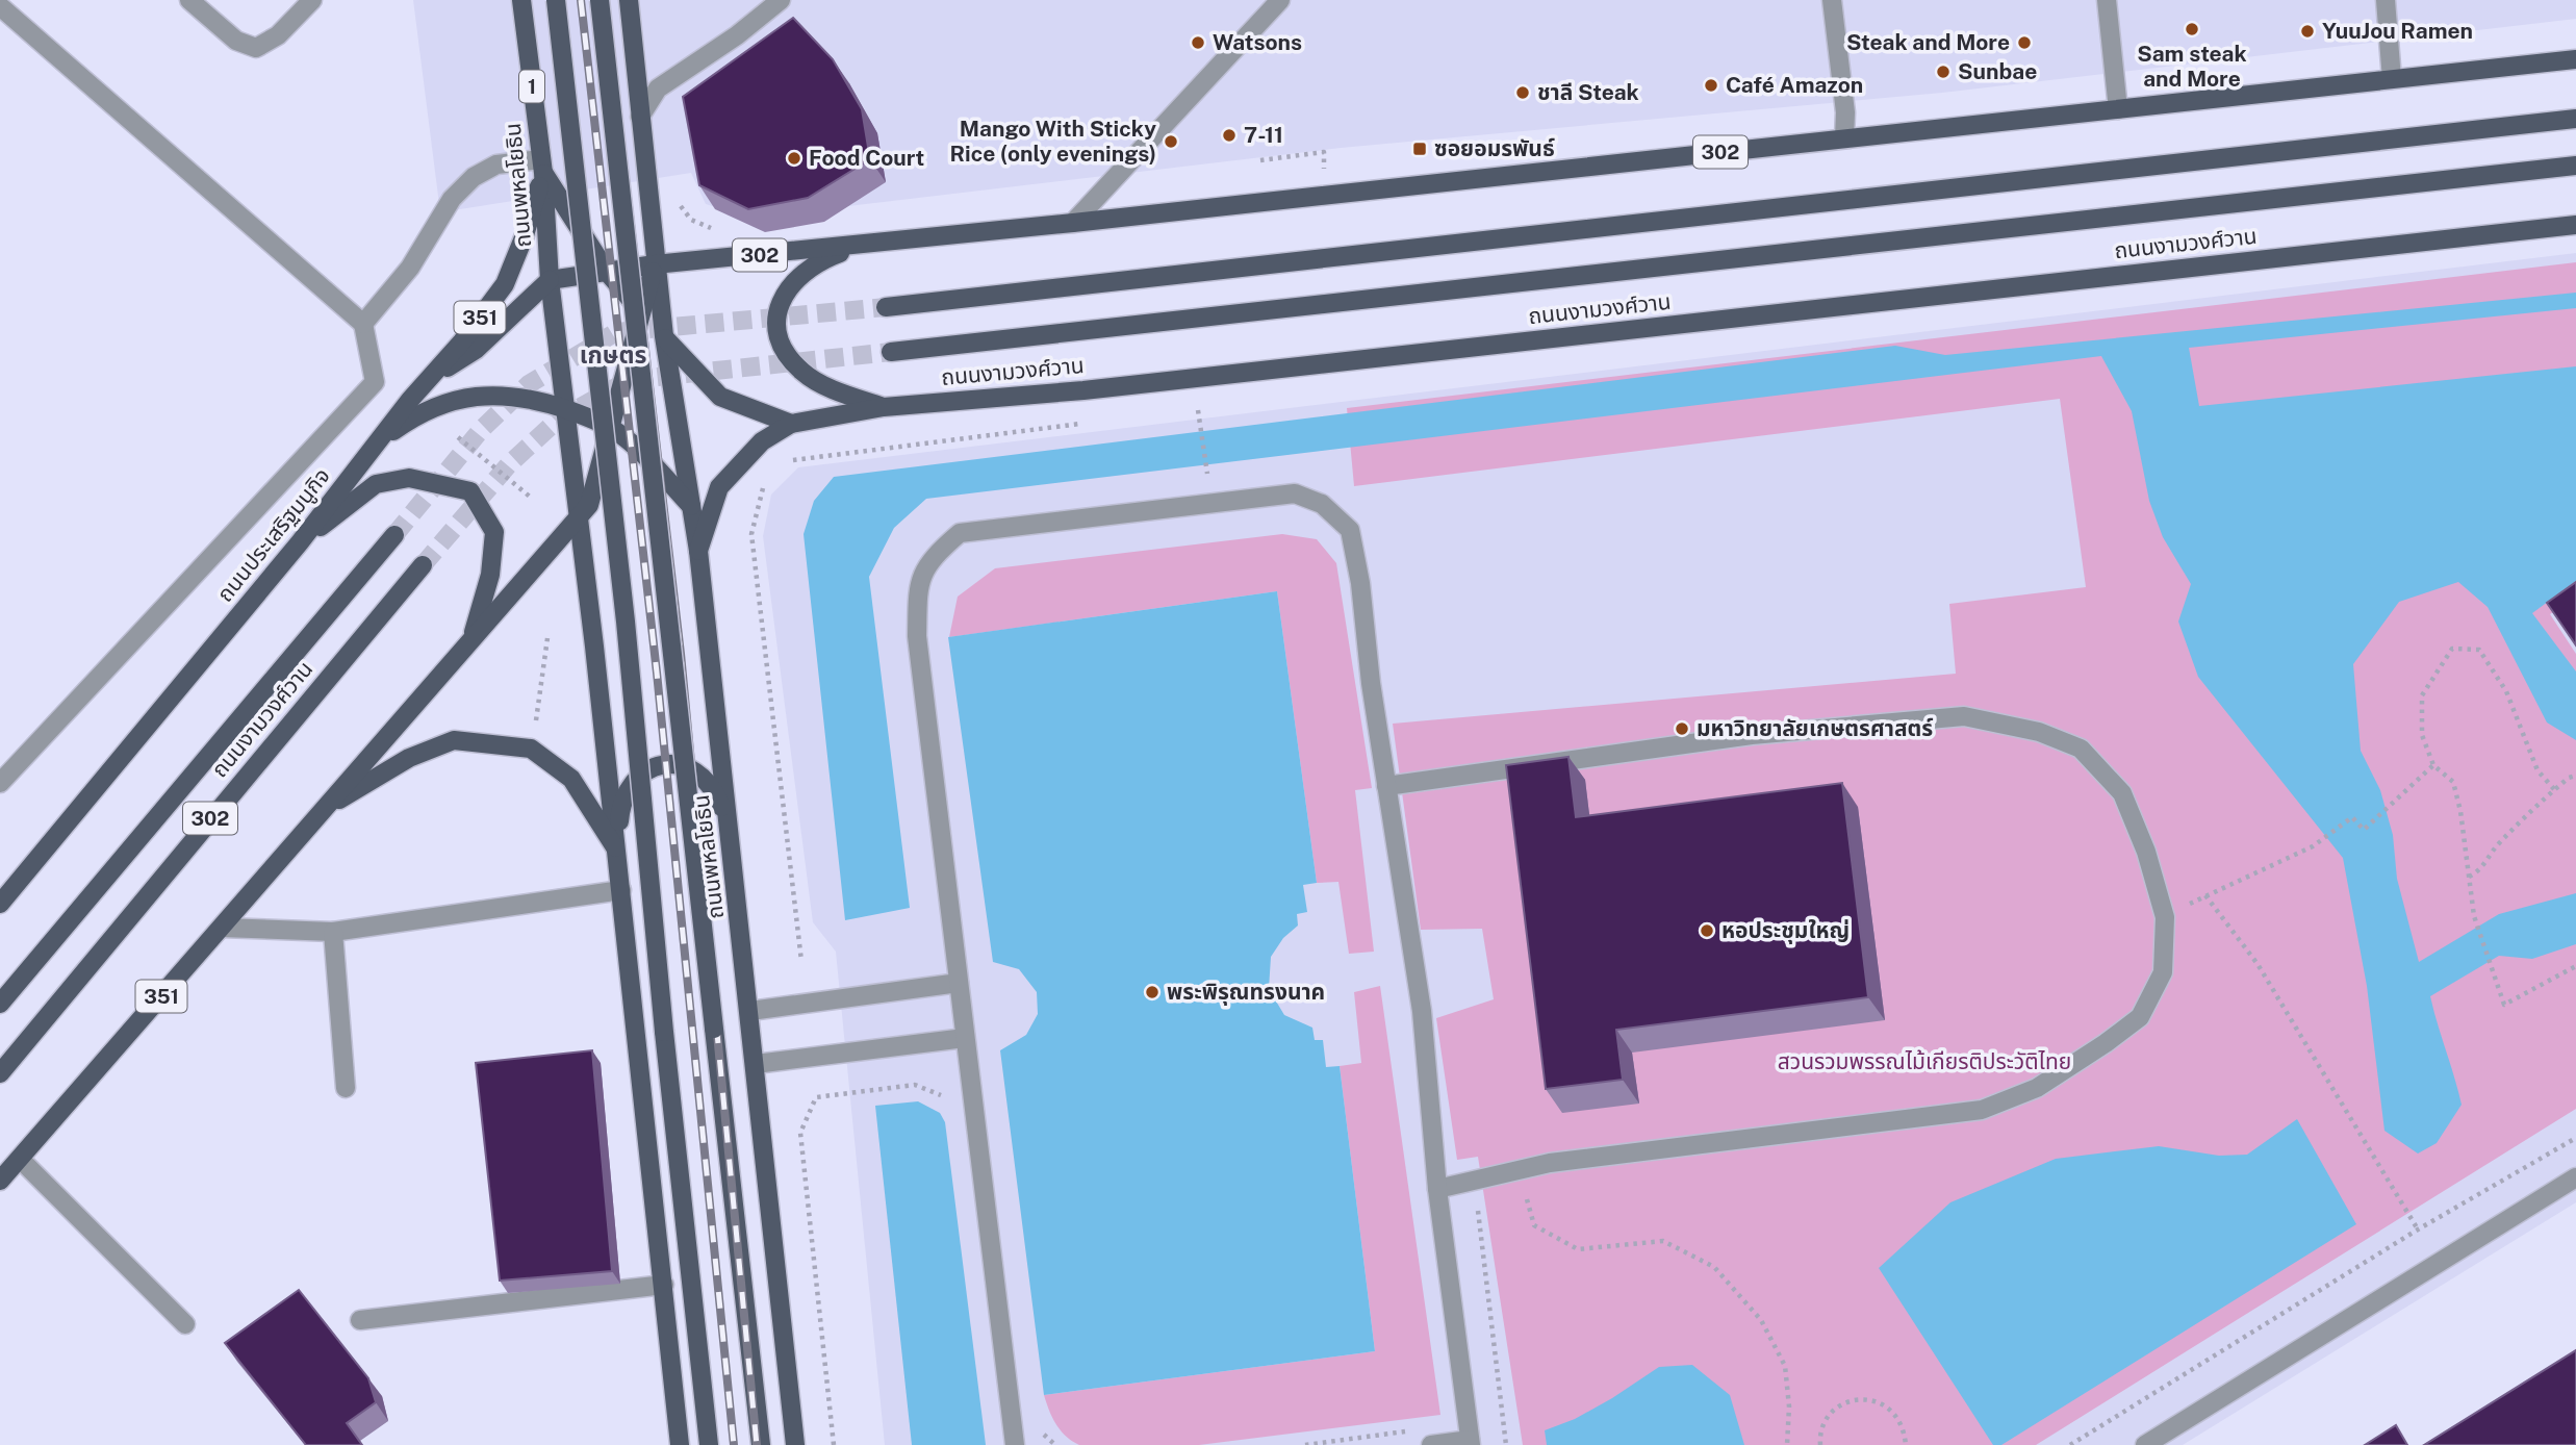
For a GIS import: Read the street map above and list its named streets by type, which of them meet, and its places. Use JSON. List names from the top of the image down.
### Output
{
  "streets": {
    "main road": [
      "1",
      "302",
      "ถนนพหลโยธิน",
      "ถนนงามวงศ์วาน",
      "351",
      "ถนนประเสริฐมนูกิจ"
    ]
  },
  "crossings": [
    ["302", "ถนนพหลโยธิน"],
    ["ถนนพหลโยธิน", "ถนนงามวงศ์วาน"],
    ["ถนนพหลโยธิน", "351"],
    ["ถนนพหลโยธิน", "ถนนประเสริฐมนูกิจ"]
  ],
  "districts": ["เกษตร"],
  "parks": ["สวนรวมพรรณไม้เกียรติประวัติไทย"],
  "places": {
    "other": [
      "Sam steak and More",
      "YuuJou Ramen",
      "Watsons",
      "Steak and More",
      "Sunbae",
      "Café Amazon",
      "ชาลี Steak",
      "7-11",
      "Mango With Sticky Rice (only evenings)",
      "Food Court",
      "มหาวิทยาลัยเกษตรศาสตร์",
      "หอประชุมใหญ่",
      "พระพิรุณทรงนาค"
    ],
    "transit": ["ซอยอมรพันธ์"]
  }
}
